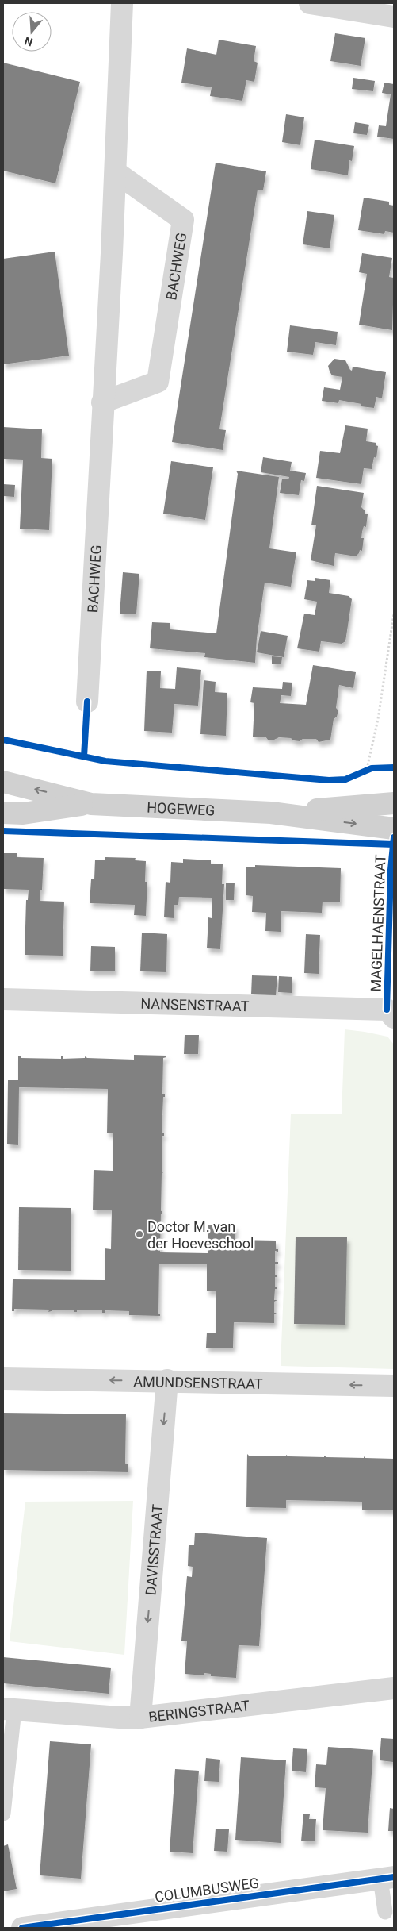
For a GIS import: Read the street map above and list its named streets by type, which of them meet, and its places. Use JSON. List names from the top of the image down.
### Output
{
  "streets": {
    "main road": ["HOGEWEG"],
    "street": [
      "BACHWEG",
      "NANSENSTRAAT",
      "AMUNDSENSTRAAT",
      "DAVISSTRAAT",
      "BERINGSTRAAT",
      "COLUMBUSWEG"
    ],
    "cycle path": ["MAGELHAENSTRAAT"]
  },
  "crossings": [
    ["AMUNDSENSTRAAT", "DAVISSTRAAT"],
    ["DAVISSTRAAT", "BERINGSTRAAT"]
  ],
  "one_way": ["AMUNDSENSTRAAT", "DAVISSTRAAT"],
  "places": ["Doctor M. van der Hoeveschool"],
  "north": "bottom"
}
